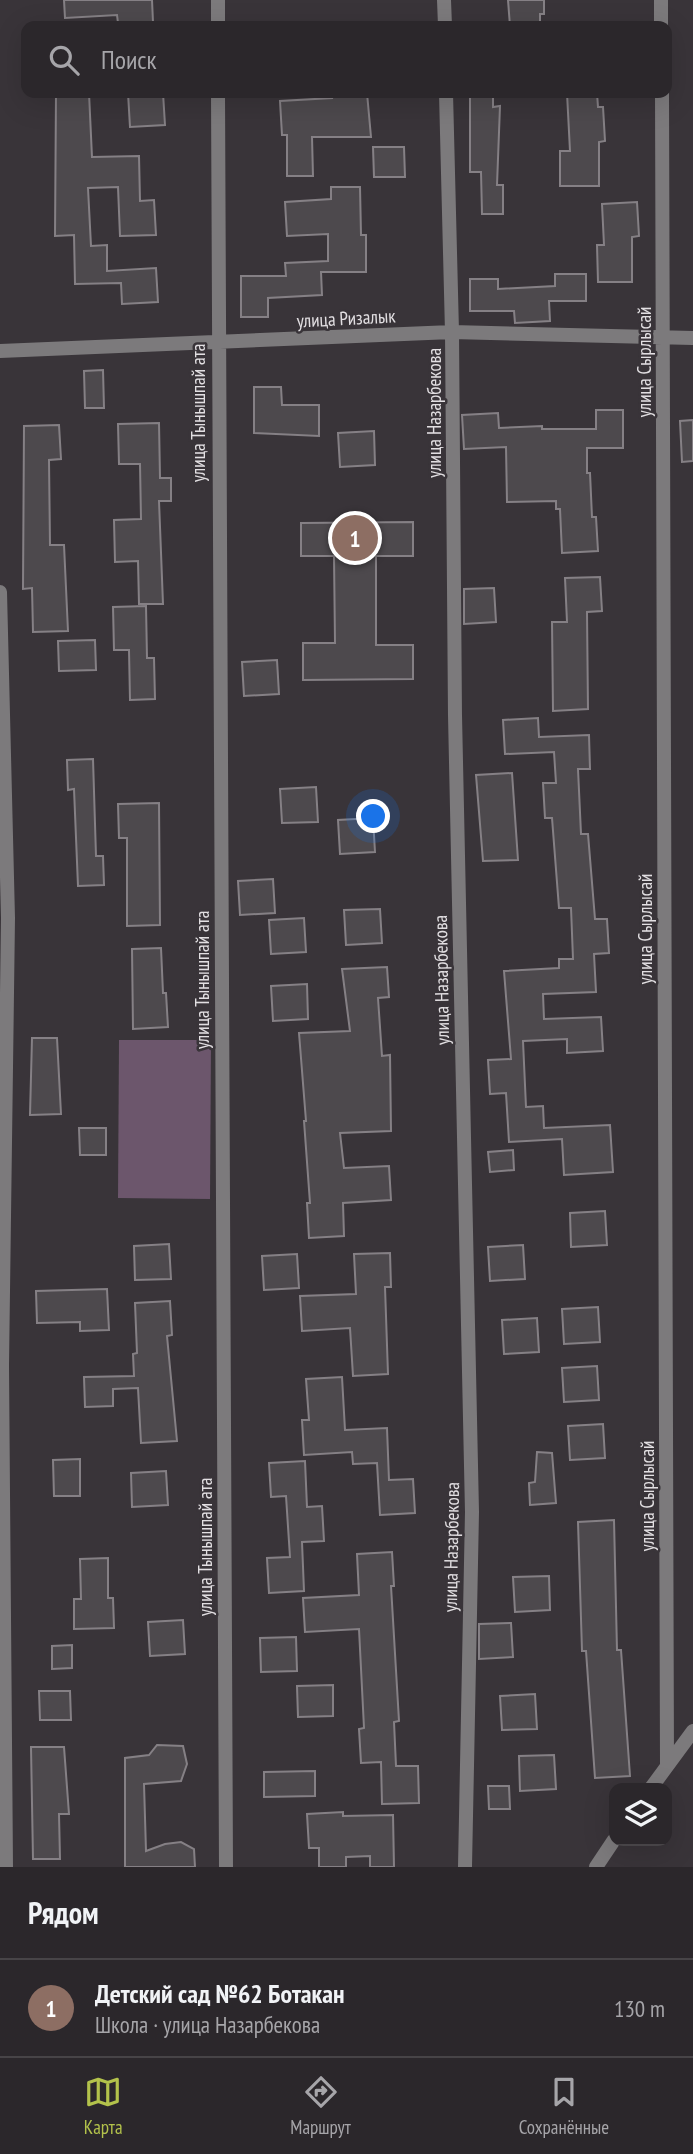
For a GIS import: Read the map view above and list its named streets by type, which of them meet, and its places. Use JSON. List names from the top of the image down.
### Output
{
  "streets": {
    "street": [
      "улица Ризалык",
      "улица Сырлысай",
      "улица Тынышпай ата",
      "улица Назарбекова"
    ]
  },
  "crossings": [
    ["улица Ризалык", "улица Сырлысай"],
    ["улица Ризалык", "улица Тынышпай ата"],
    ["улица Ризалык", "улица Назарбекова"]
  ],
  "page": {
    "search": "Поиск",
    "pins": "1",
    "heading": "Рядом",
    "list": [
      {
        "mark": "1",
        "name": "Детский сад №62 Ботакан",
        "note": "Школа · улица Назарбекова",
        "value": "130 m"
      }
    ],
    "nav": ["Карта", "Маршрут", "Сохранённые"]
  }
}
